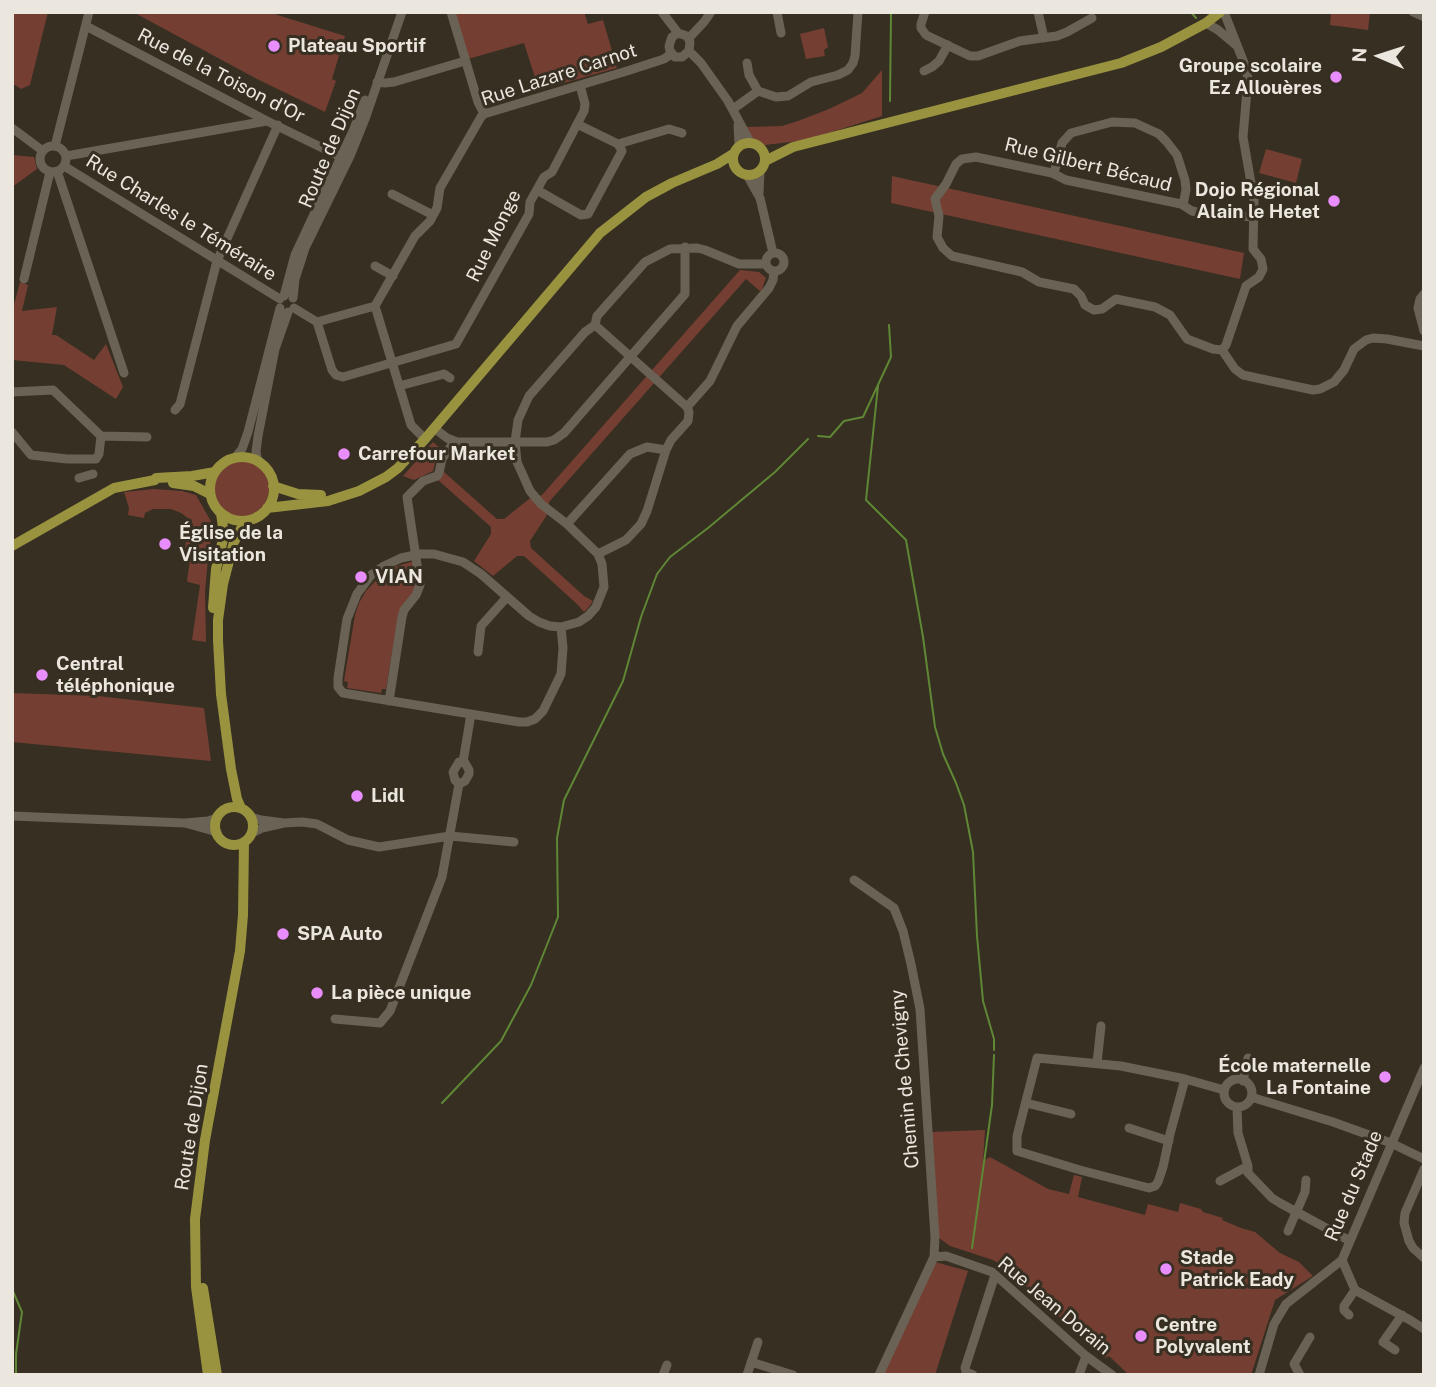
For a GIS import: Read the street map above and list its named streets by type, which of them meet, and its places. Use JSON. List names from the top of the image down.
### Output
{
  "streets": {
    "main road": ["Route de Dijon"],
    "street": [
      "Rue Lazare Carnot",
      "Rue de la Toison d'Or",
      "Rue Gilbert Bécaud",
      "Rue Charles le Téméraire",
      "Rue Monge",
      "Chemin de Chevigny",
      "Rue du Stade",
      "Rue Jean Dorain"
    ]
  },
  "crossings": [
    ["Rue Lazare Carnot", "Rue Monge"],
    ["Rue de la Toison d'Or", "Route de Dijon"],
    ["Route de Dijon", "Rue Charles le Téméraire"],
    ["Chemin de Chevigny", "Rue Jean Dorain"]
  ],
  "places": [
    "Plateau Sportif",
    "Groupe scolaire Ez Allouères",
    "Dojo Régional Alain le Hetet",
    "Carrefour Market",
    "Église de la Visitation",
    "VIAN",
    "Central téléphonique",
    "Lidl",
    "SPA Auto",
    "La pièce unique",
    "École maternelle La Fontaine",
    "Stade Patrick Eady",
    "Centre Polyvalent"
  ],
  "north": "left"
}
